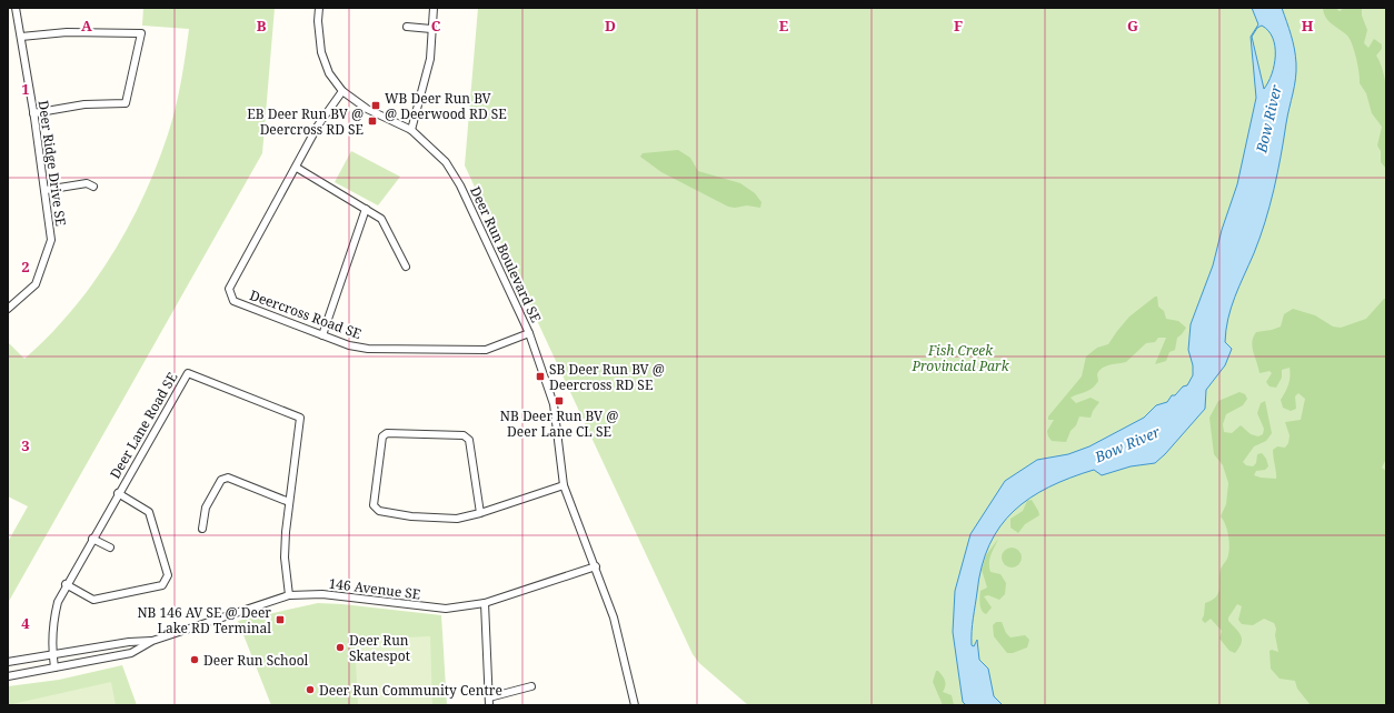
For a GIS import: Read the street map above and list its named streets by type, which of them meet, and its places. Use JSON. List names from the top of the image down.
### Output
{
  "streets": {
    "street": [
      "Deer Ridge Drive SE",
      "Deer Run Boulevard SE",
      "Deercross Road SE",
      "Deer Lane Road SE",
      "146 Avenue SE"
    ]
  },
  "crossings": [
    ["Deer Run Boulevard SE", "Deercross Road SE"],
    ["Deer Run Boulevard SE", "146 Avenue SE"],
    ["Deer Lane Road SE", "146 Avenue SE"]
  ],
  "water": ["Bow River"],
  "parks": ["Fish Creek Provincial Park"],
  "places": {
    "transit": [
      "WB Deer Run BV @ Deerwood RD SE",
      "EB Deer Run BV @ Deercross RD SE",
      "SB Deer Run BV @ Deercross RD SE",
      "NB Deer Run BV @ Deer Lane CL SE",
      "NB 146 AV SE @ Deer Lake RD Terminal"
    ],
    "other": ["Deer Run Skatespot", "Deer Run School", "Deer Run Community Centre"]
  },
  "grid": {
    "columns": [
      "A",
      "B",
      "C",
      "D",
      "E",
      "F",
      "G",
      "H"
    ],
    "rows": [
      "1",
      "2",
      "3",
      "4"
    ]
  }
}
